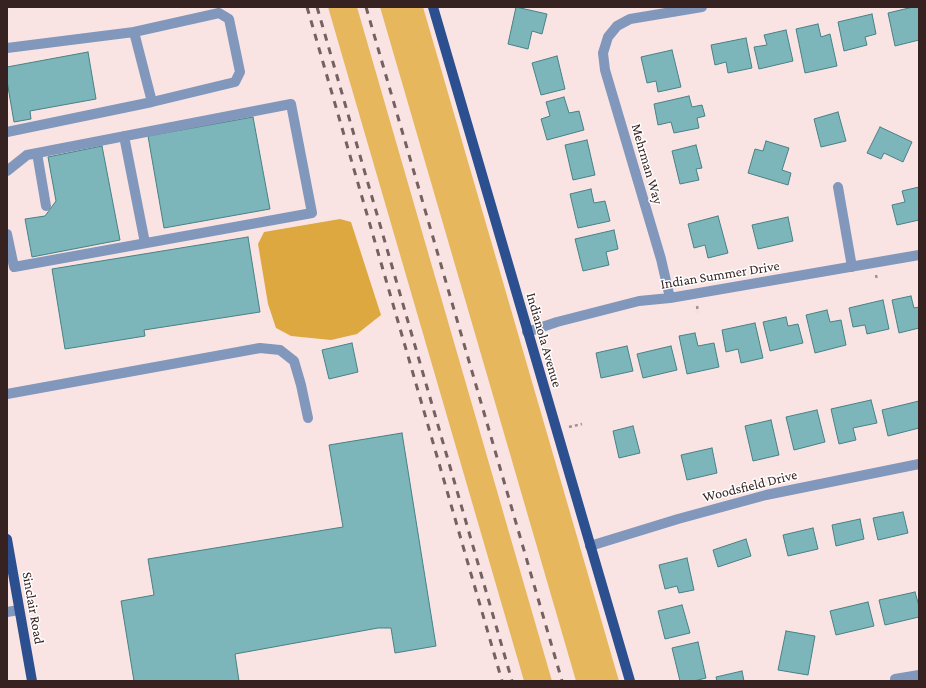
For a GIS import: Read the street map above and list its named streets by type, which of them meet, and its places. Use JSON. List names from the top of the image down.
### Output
{
  "streets": {
    "main road": ["Indianola Avenue", "Sinclair Road"],
    "street": ["Mehrman Way", "Indian Summer Drive", "Woodsfield Drive"]
  },
  "crossings": [
    ["Mehrman Way", "Indian Summer Drive"],
    ["Indian Summer Drive", "Indianola Avenue"],
    ["Indianola Avenue", "Woodsfield Drive"]
  ]
}
